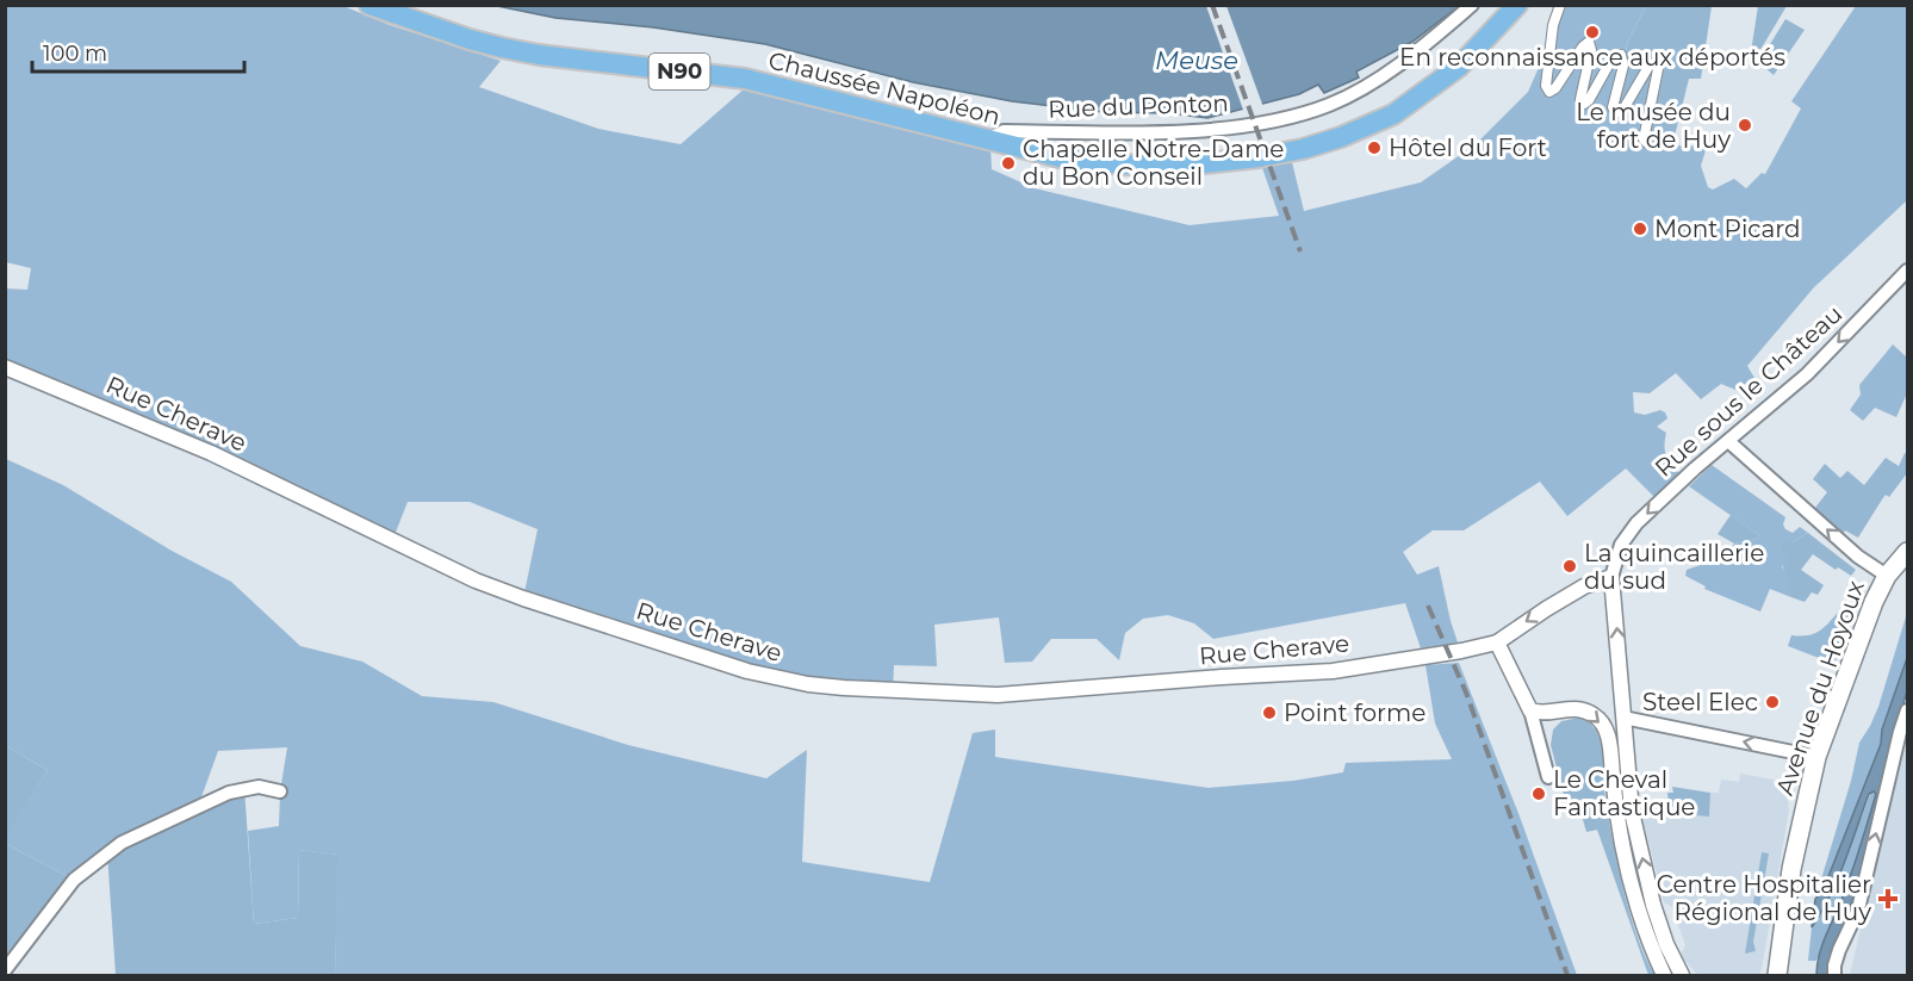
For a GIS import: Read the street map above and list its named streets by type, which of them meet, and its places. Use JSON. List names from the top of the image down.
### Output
{
  "streets": {
    "main road": ["N90", "Chaussée Napoléon", "Avenue du Hoyoux"],
    "street": ["Rue du Ponton", "Rue sous le Château", "Rue Cherave"]
  },
  "crossings": [
    ["Chaussée Napoléon", "Rue du Ponton"]
  ],
  "one_way": ["Rue sous le Château"],
  "water": ["Meuse"],
  "places": {
    "other": [
      "En reconnaissance aux déportés",
      "Le musée du fort de Huy",
      "Hôtel du Fort",
      "Chapelle Notre-Dame du Bon Conseil",
      "Mont Picard",
      "La quincaillerie du sud",
      "Steel Elec",
      "Point forme",
      "Le Cheval Fantastique"
    ],
    "health": ["Centre Hospitalier Régional de Huy"]
  },
  "scale_bar": "100 m"
}
